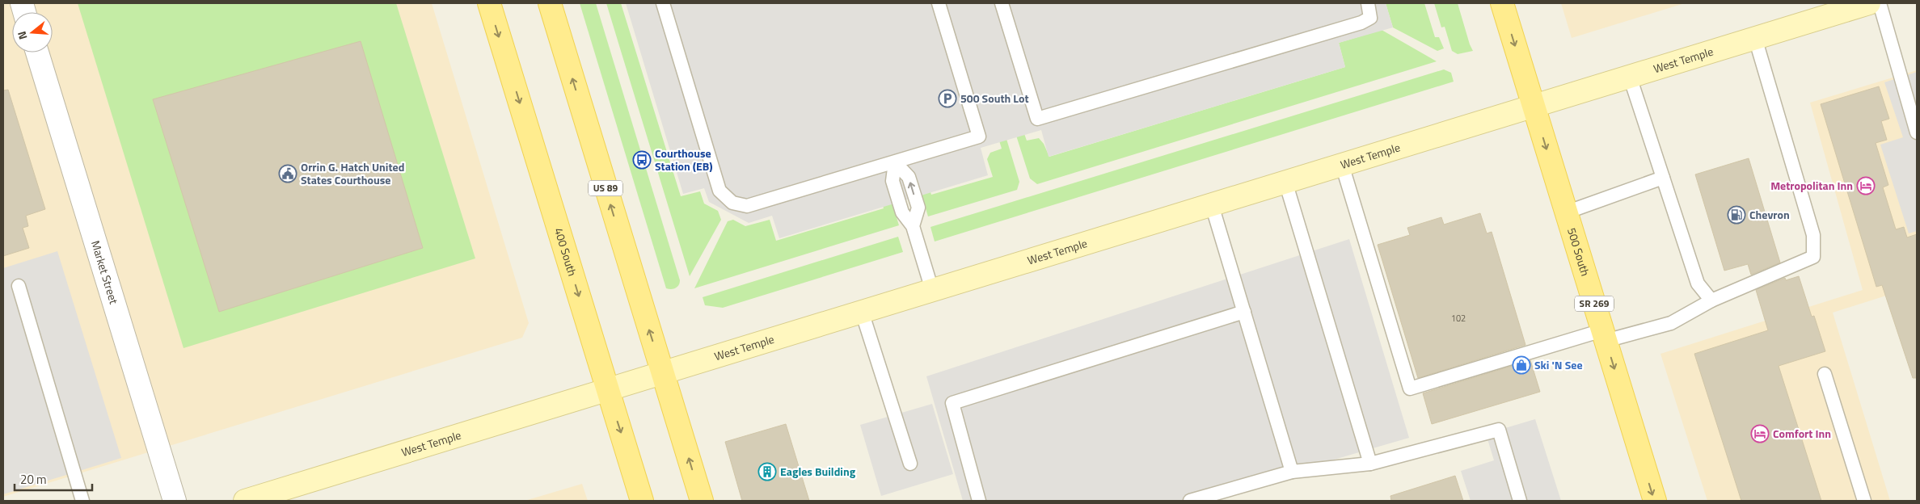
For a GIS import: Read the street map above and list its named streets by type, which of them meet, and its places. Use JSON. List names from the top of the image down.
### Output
{
  "streets": {
    "main road": [
      "West Temple",
      "US 89",
      "400 South",
      "500 South",
      "SR 269"
    ],
    "street": ["Market Street"]
  },
  "crossings": [
    ["West Temple", "US 89"],
    ["West Temple", "400 South"],
    ["West Temple", "500 South"]
  ],
  "one_way": ["500 South"],
  "places": {
    "parking": ["500 South Lot"],
    "bus stop": ["Courthouse Station (EB)"],
    "public building": ["Orrin G. Hatch United States Courthouse"],
    "hotel": ["Metropolitan Inn", "Comfort Inn"],
    "fuel station": ["Chevron"],
    "shop": ["Ski 'N See"],
    "building": ["Eagles Building"]
  },
  "house_numbers": ["102"],
  "scale_bar": "20 m",
  "north": "left"
}
